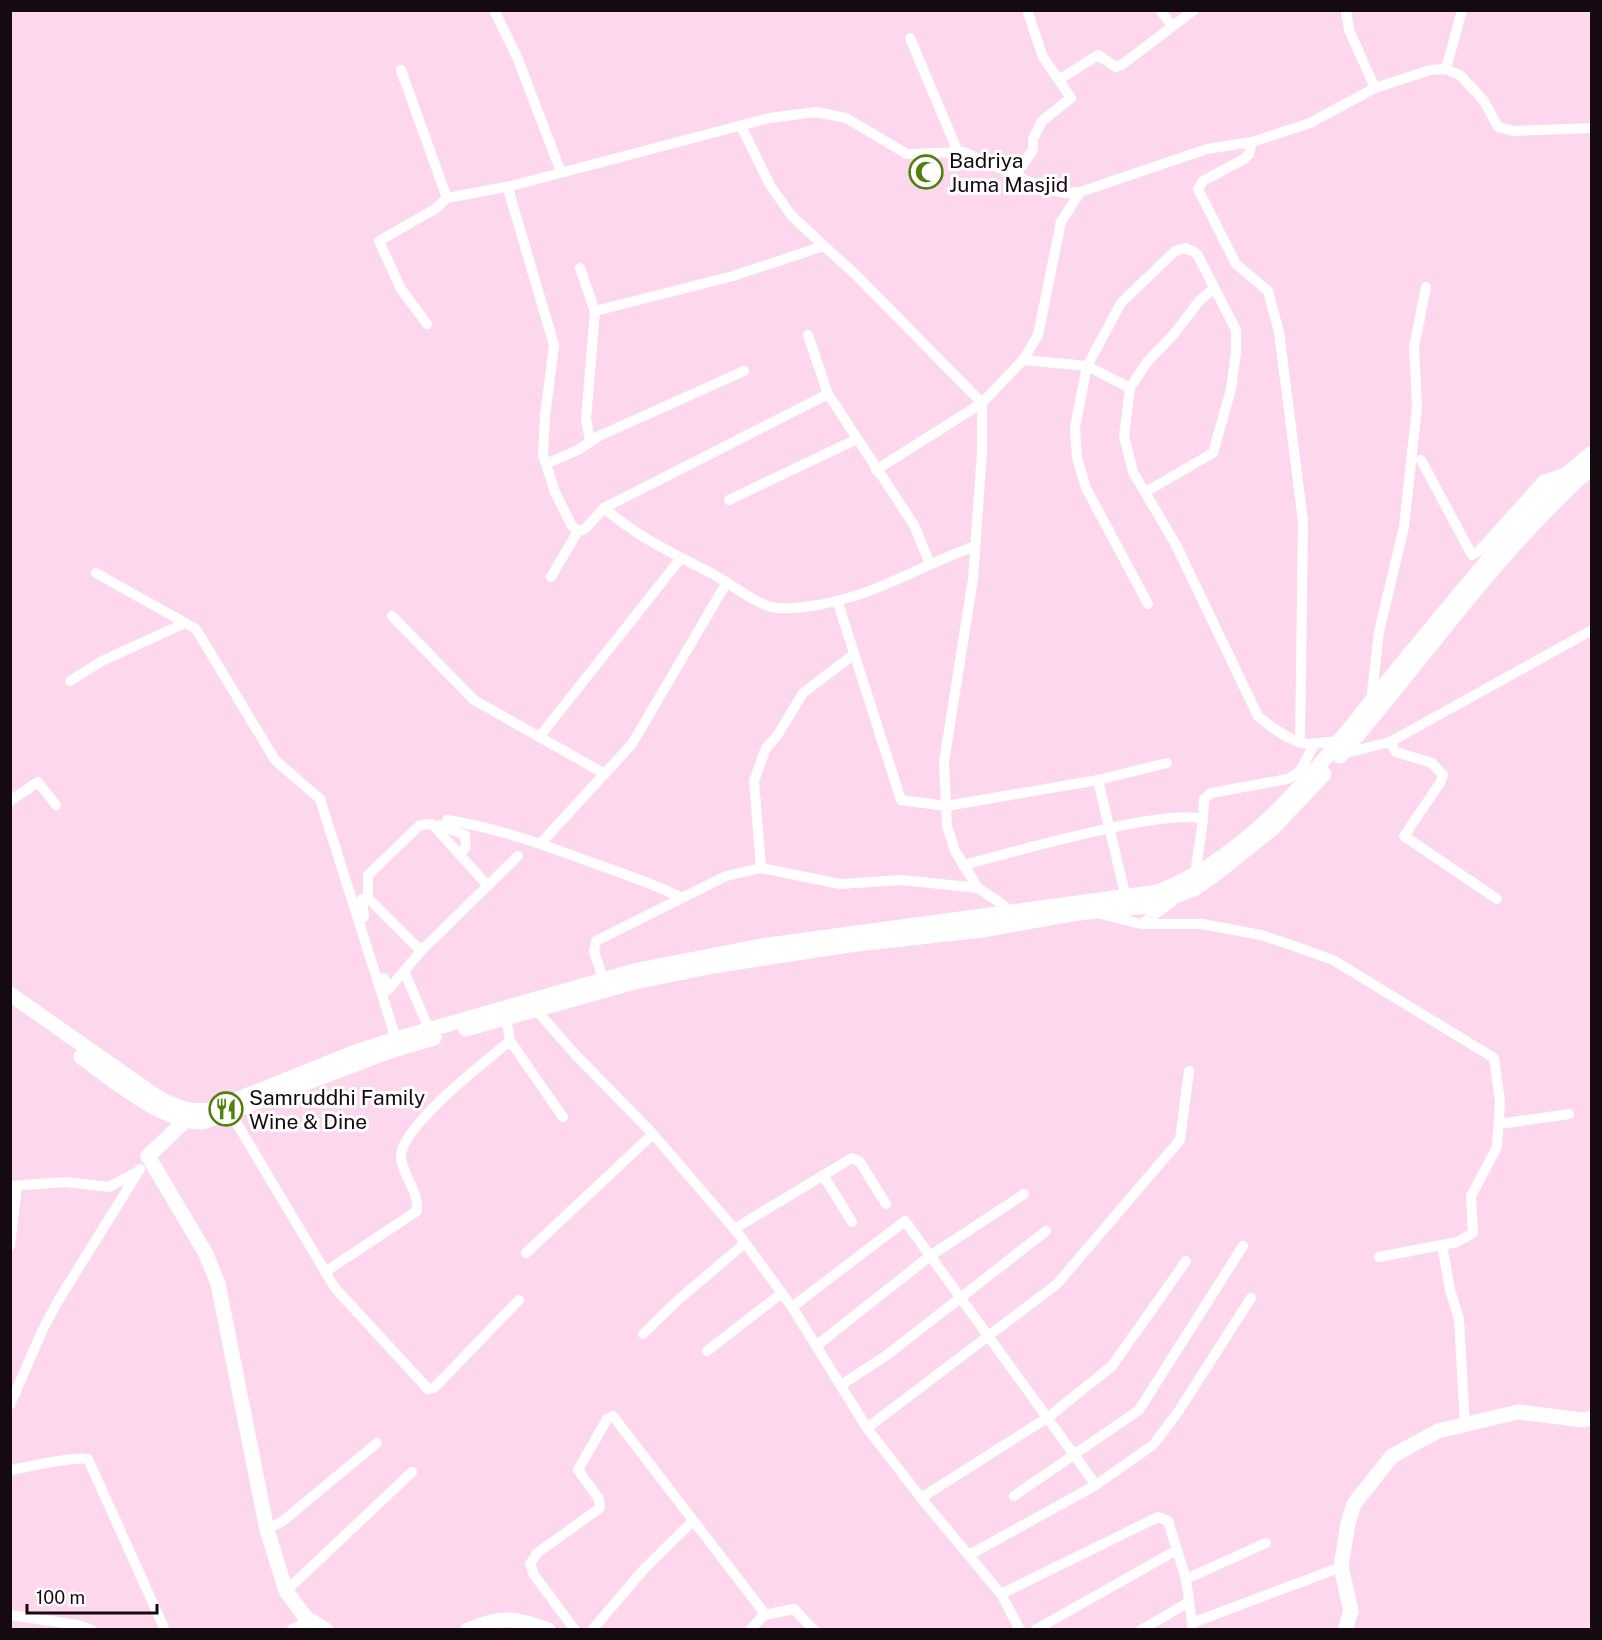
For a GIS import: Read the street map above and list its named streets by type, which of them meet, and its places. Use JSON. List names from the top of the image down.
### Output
{
  "places": {
    "mosque": ["Badriya Juma Masjid"],
    "restaurant": ["Samruddhi Family Wine & Dine"]
  },
  "scale_bar": "100 m"
}
